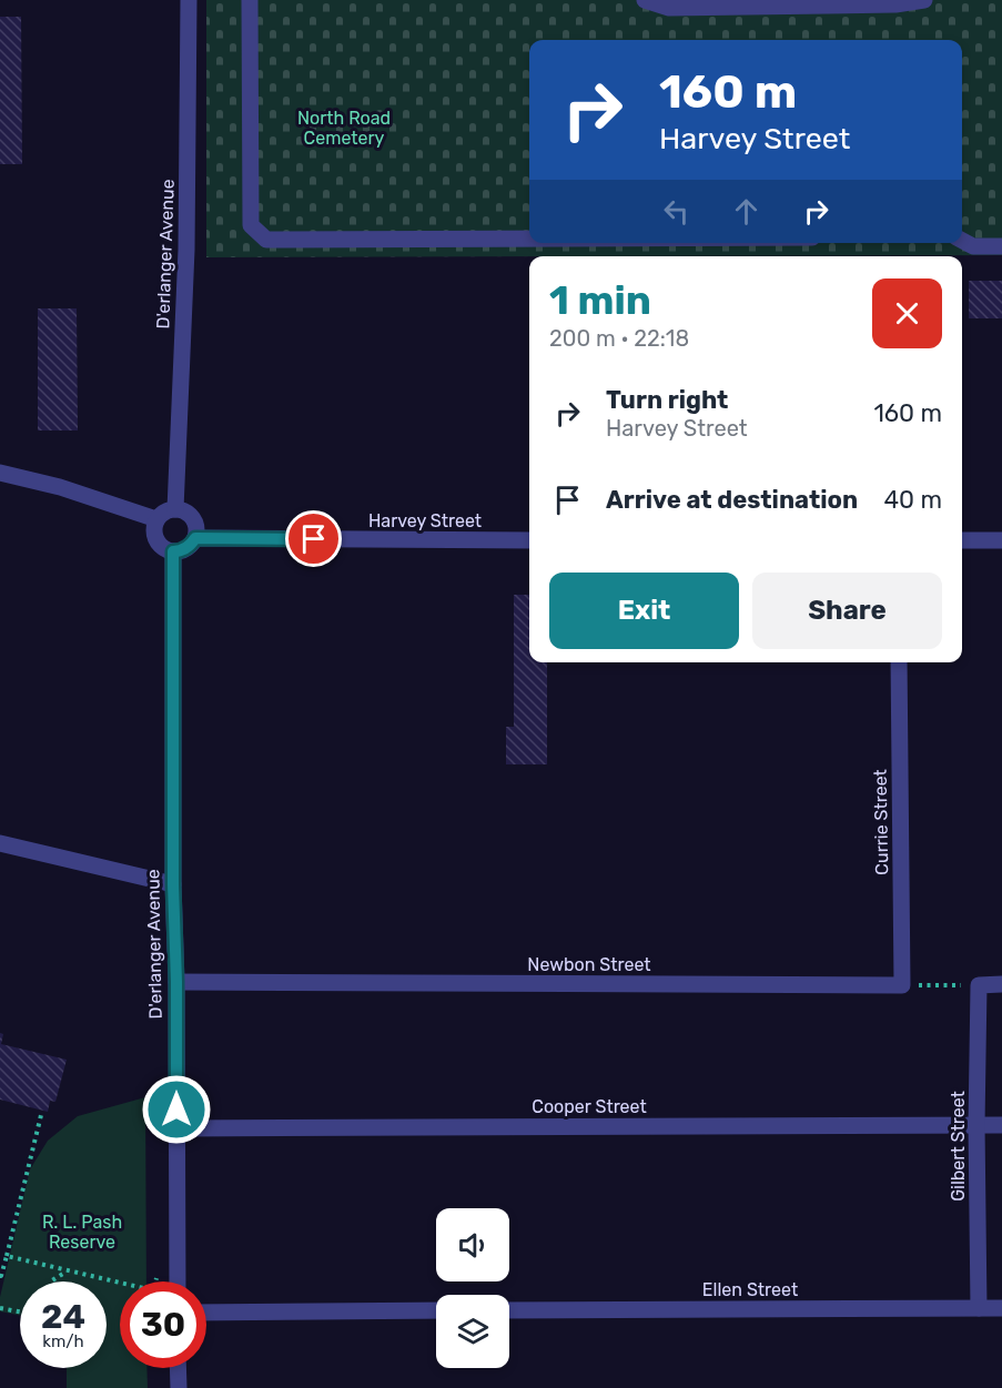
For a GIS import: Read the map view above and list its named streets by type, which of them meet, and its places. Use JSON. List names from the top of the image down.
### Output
{
  "streets": {
    "street": [
      "D'erlanger Avenue",
      "Harvey Street",
      "Currie Street",
      "Newbon Street",
      "Cooper Street",
      "Gilbert Street",
      "Ellen Street"
    ]
  },
  "crossings": [
    ["D'erlanger Avenue", "Harvey Street"],
    ["D'erlanger Avenue", "Newbon Street"],
    ["D'erlanger Avenue", "Cooper Street"],
    ["Currie Street", "Newbon Street"],
    ["Cooper Street", "Gilbert Street"],
    ["Gilbert Street", "Ellen Street"]
  ],
  "parks": ["North Road Cemetery", "R. L. Pash Reserve"],
  "page": {
    "turn": ["160 m", "Harvey Street"],
    "heading": ["1 min", "200 m · 22:18"],
    "list": [
      {
        "name": "Turn right",
        "note": "Harvey Street",
        "value": "160 m"
      },
      {
        "name": "Arrive at destination",
        "value": "40 m"
      }
    ],
    "buttons": ["Exit", "Share"],
    "speed": "24 km/h",
    "limit": "30"
  }
}
